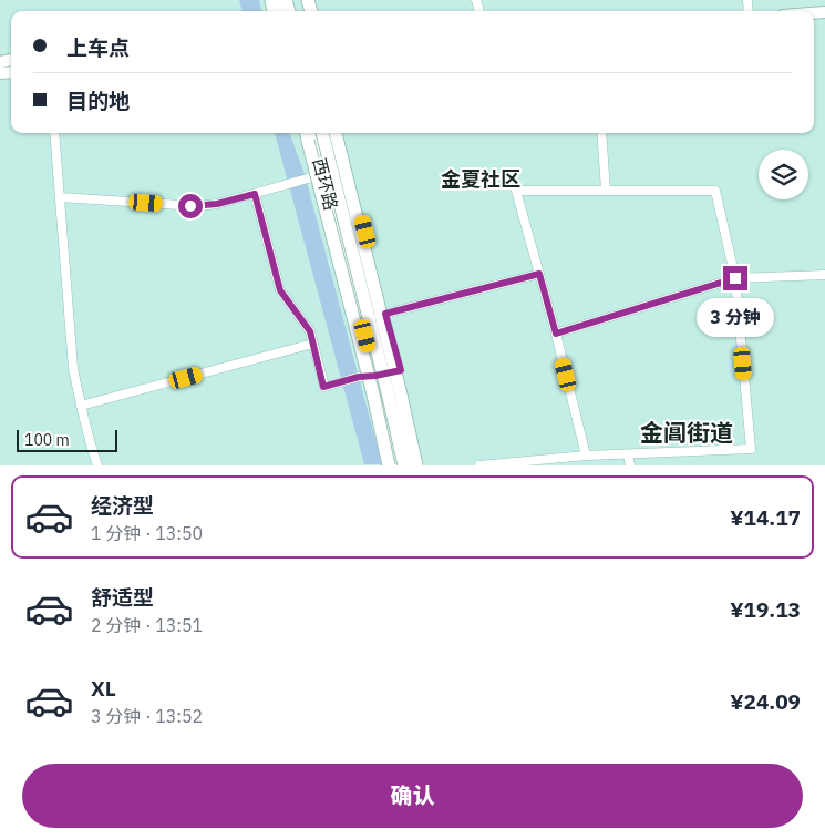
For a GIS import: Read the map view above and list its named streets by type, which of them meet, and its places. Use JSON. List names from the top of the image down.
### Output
{
  "streets": {
    "main road": ["西环路"]
  },
  "districts": ["金夏社区", "金阊街道"],
  "scale_bar": "100 m",
  "page": {
    "banner": ["上车点", "目的地"],
    "bubble": "3 分钟",
    "scale": "100 m",
    "list": [
      {
        "name": "经济型",
        "note": "1 分钟 · 13:50",
        "value": "¥14.17"
      },
      {
        "name": "舒适型",
        "note": "2 分钟 · 13:51",
        "value": "¥19.13"
      },
      {
        "name": "XL",
        "note": "3 分钟 · 13:52",
        "value": "¥24.09"
      }
    ],
    "buttons": "确认"
  }
}
